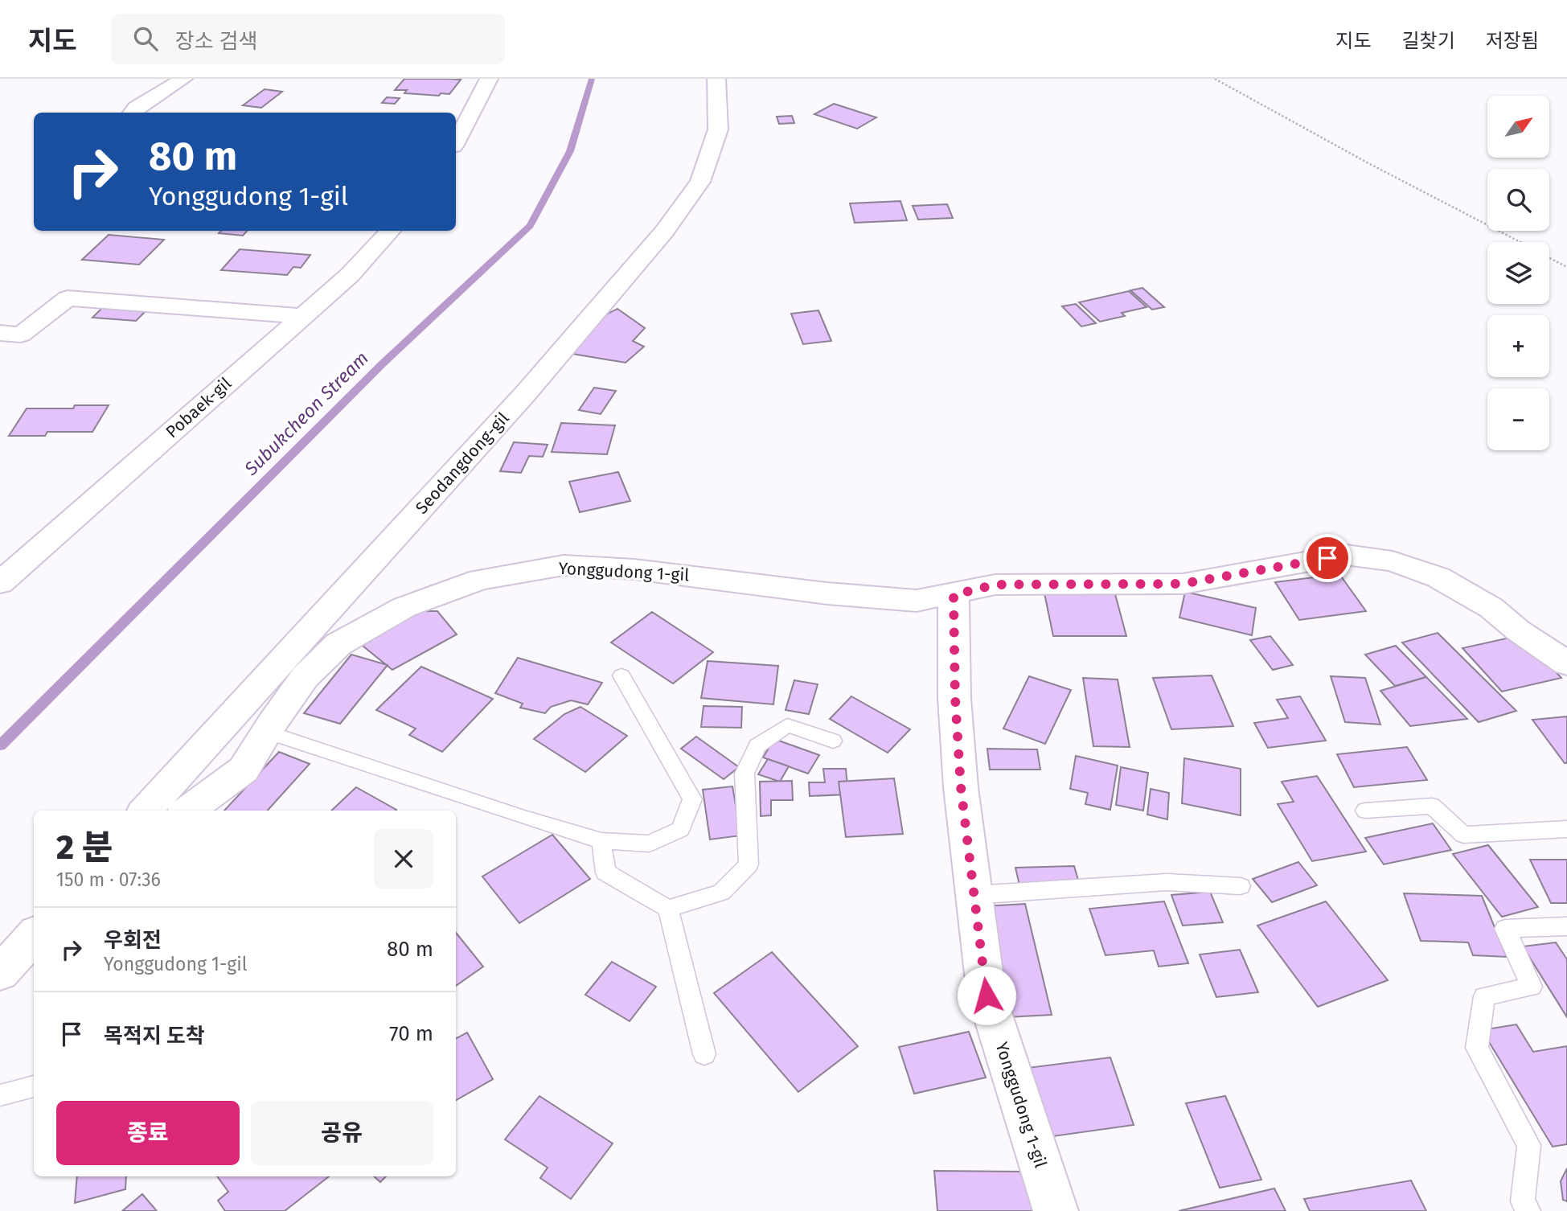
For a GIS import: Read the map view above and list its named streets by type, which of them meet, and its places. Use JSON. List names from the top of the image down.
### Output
{
  "streets": {
    "street": ["Pobaek-gil", "Seodangdong-gil", "Yonggudong 1-gil"]
  },
  "water": ["Subukcheon Stream"],
  "north": "top right",
  "page": {
    "header": "지도",
    "search": "장소 검색",
    "nav": ["지도", "길찾기", "저장됨"],
    "map_buttons": ["+", "−"],
    "turn": ["80 m", "Yonggudong 1-gil"],
    "heading": ["2 분", "150 m · 07:36"],
    "list": [
      {
        "name": "우회전",
        "note": "Yonggudong 1-gil",
        "value": "80 m"
      },
      {
        "name": "목적지 도착",
        "value": "70 m"
      }
    ],
    "buttons": ["종료", "공유"]
  }
}
